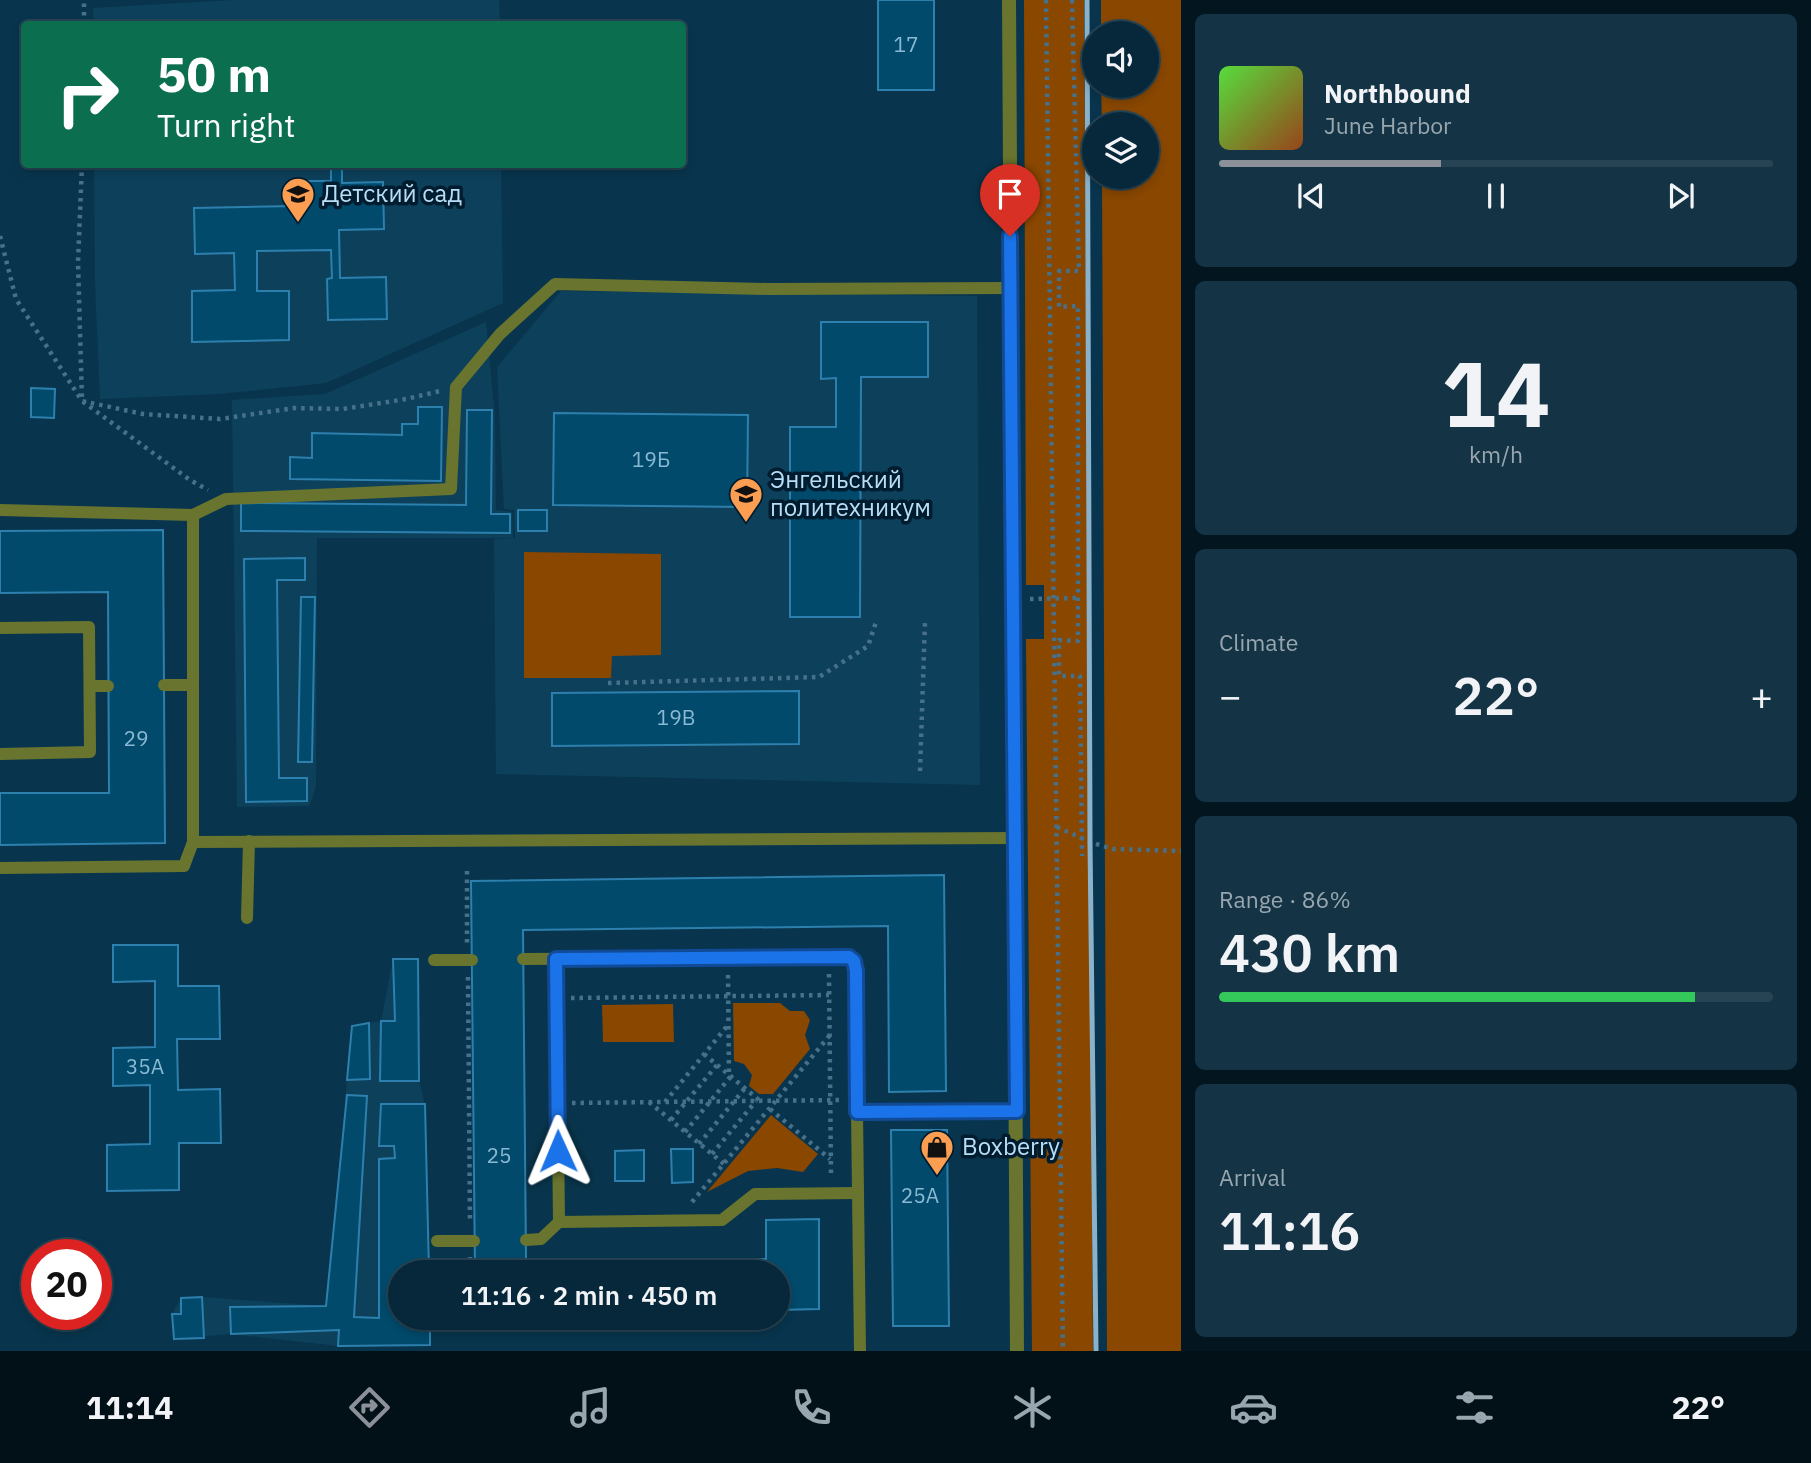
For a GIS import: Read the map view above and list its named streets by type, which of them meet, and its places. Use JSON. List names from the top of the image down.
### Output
{
  "places": {
    "school or university": ["Детский сад", "Энгельский политехникум"],
    "shop": ["Boxberry"]
  },
  "house_numbers": [
    "17",
    "19Б",
    "19В",
    "29",
    "35А",
    "25",
    "25А"
  ],
  "page": {
    "turn": ["50 m", "Turn right"],
    "song": ["Northbound", "June Harbor"],
    "tile": [
      ["14", "km/h"],
      "Climate",
      ["Range · 86%", "430 km"],
      ["Arrival", "11:16"]
    ],
    "heat": ["−", "22°", "+"],
    "limit": "20",
    "trip": "11:16 · 2 min · 450 m",
    "tabs": ["11:14", "22°"]
  }
}
